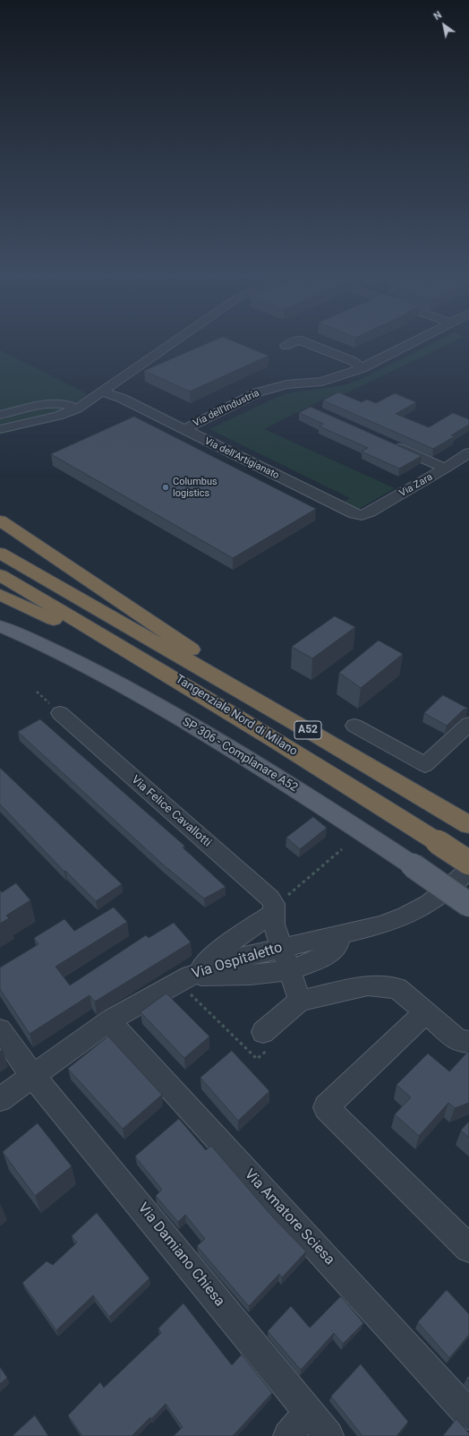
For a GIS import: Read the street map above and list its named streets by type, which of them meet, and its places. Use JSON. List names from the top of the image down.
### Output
{
  "streets": {
    "highway": ["Tangenziale Nord di Milano", "A52"],
    "main road": ["SP 306 - Complanare A52"],
    "street": [
      "Via dell'Industria",
      "Via dell'Artigianato",
      "Via Zara",
      "Via Felice Cavallotti",
      "Via Ospitaletto",
      "Via Amatore Sciesa",
      "Via Damiano Chiesa"
    ]
  },
  "crossings": [
    ["Via dell'Industria", "Via dell'Artigianato"],
    ["Via dell'Artigianato", "Via Zara"],
    ["Via Ospitaletto", "Via Amatore Sciesa"],
    ["Via Ospitaletto", "Via Damiano Chiesa"]
  ],
  "places": ["Columbus logistics"],
  "north": "top left"
}
